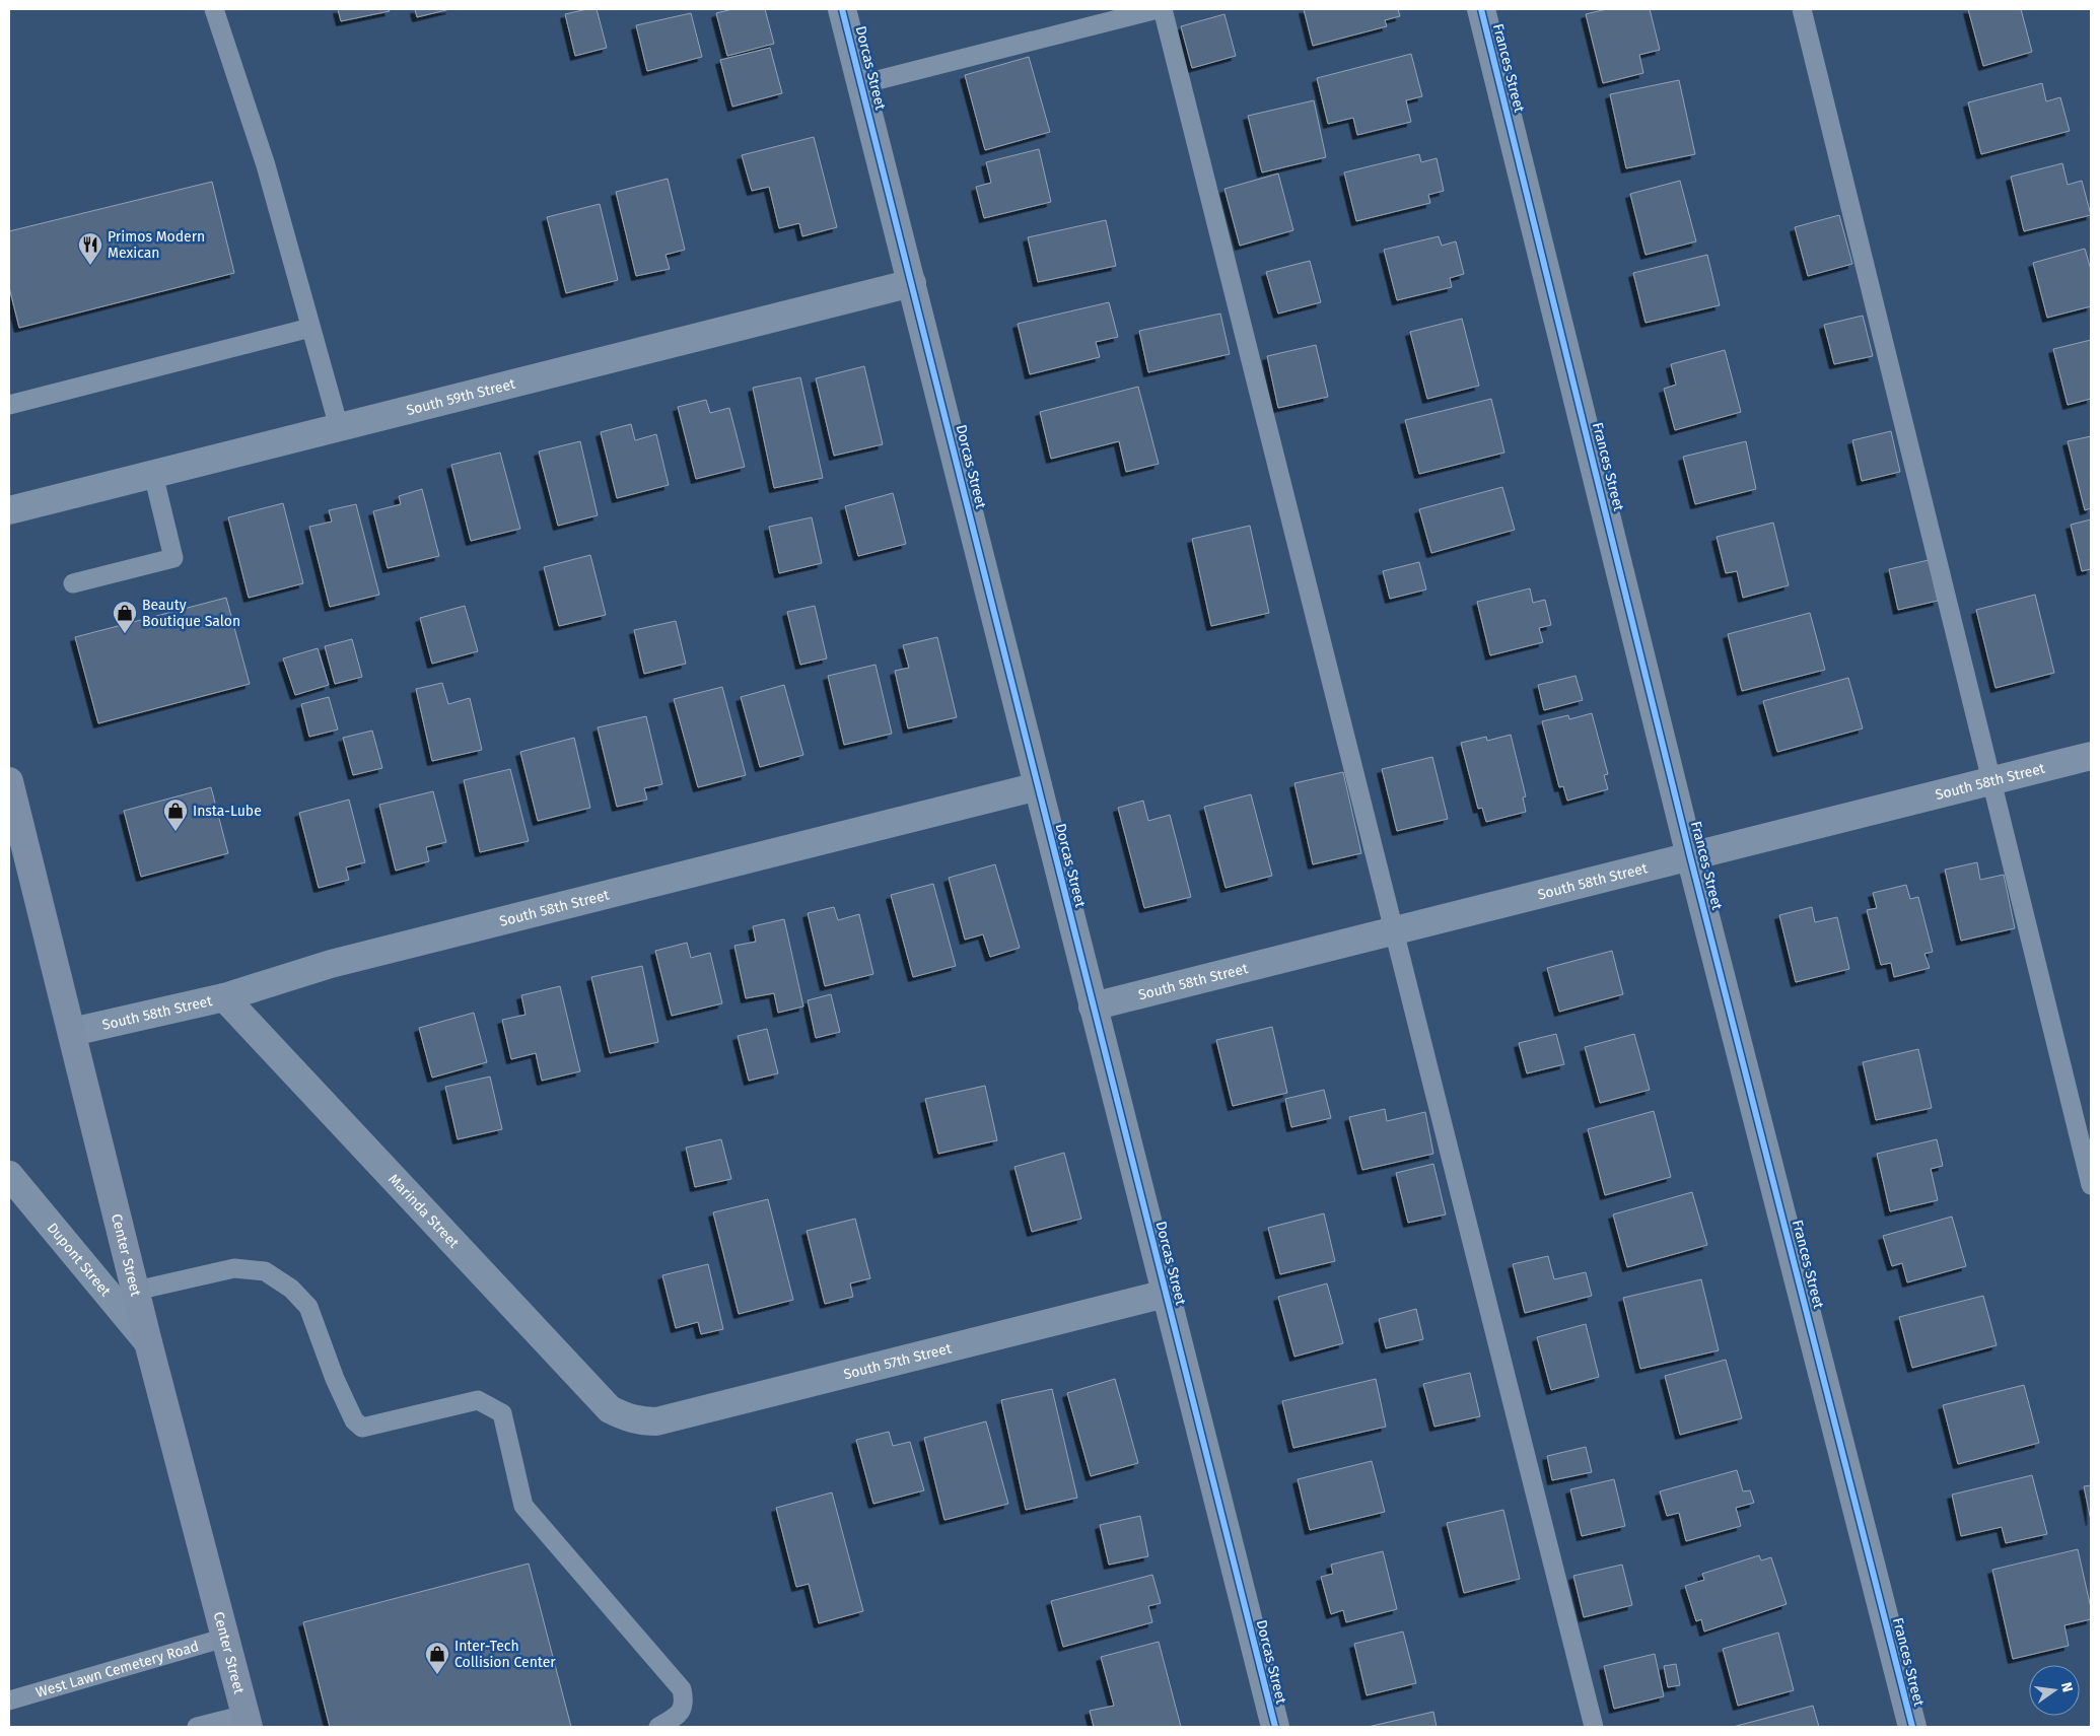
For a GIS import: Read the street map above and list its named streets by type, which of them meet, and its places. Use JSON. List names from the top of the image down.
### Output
{
  "streets": {
    "main road": ["Center Street"],
    "street": [
      "Dorcas Street",
      "Frances Street",
      "South 59th Street",
      "South 58th Street",
      "Marinda Street",
      "Dupont Street",
      "South 57th Street"
    ],
    "lane": ["West Lawn Cemetery Road"]
  },
  "crossings": [
    ["Dorcas Street", "South 59th Street"],
    ["Dorcas Street", "South 58th Street"],
    ["Dorcas Street", "South 57th Street"],
    ["Frances Street", "South 58th Street"],
    ["South 58th Street", "Marinda Street"],
    ["South 58th Street", "Center Street"],
    ["Marinda Street", "South 57th Street"],
    ["Center Street", "Dupont Street"],
    ["Center Street", "West Lawn Cemetery Road"]
  ],
  "places": {
    "restaurant": ["Primos Modern Mexican"],
    "shop": ["Beauty Boutique Salon", "Insta-Lube", "Inter-Tech Collision Center"]
  },
  "north": "right"
}
